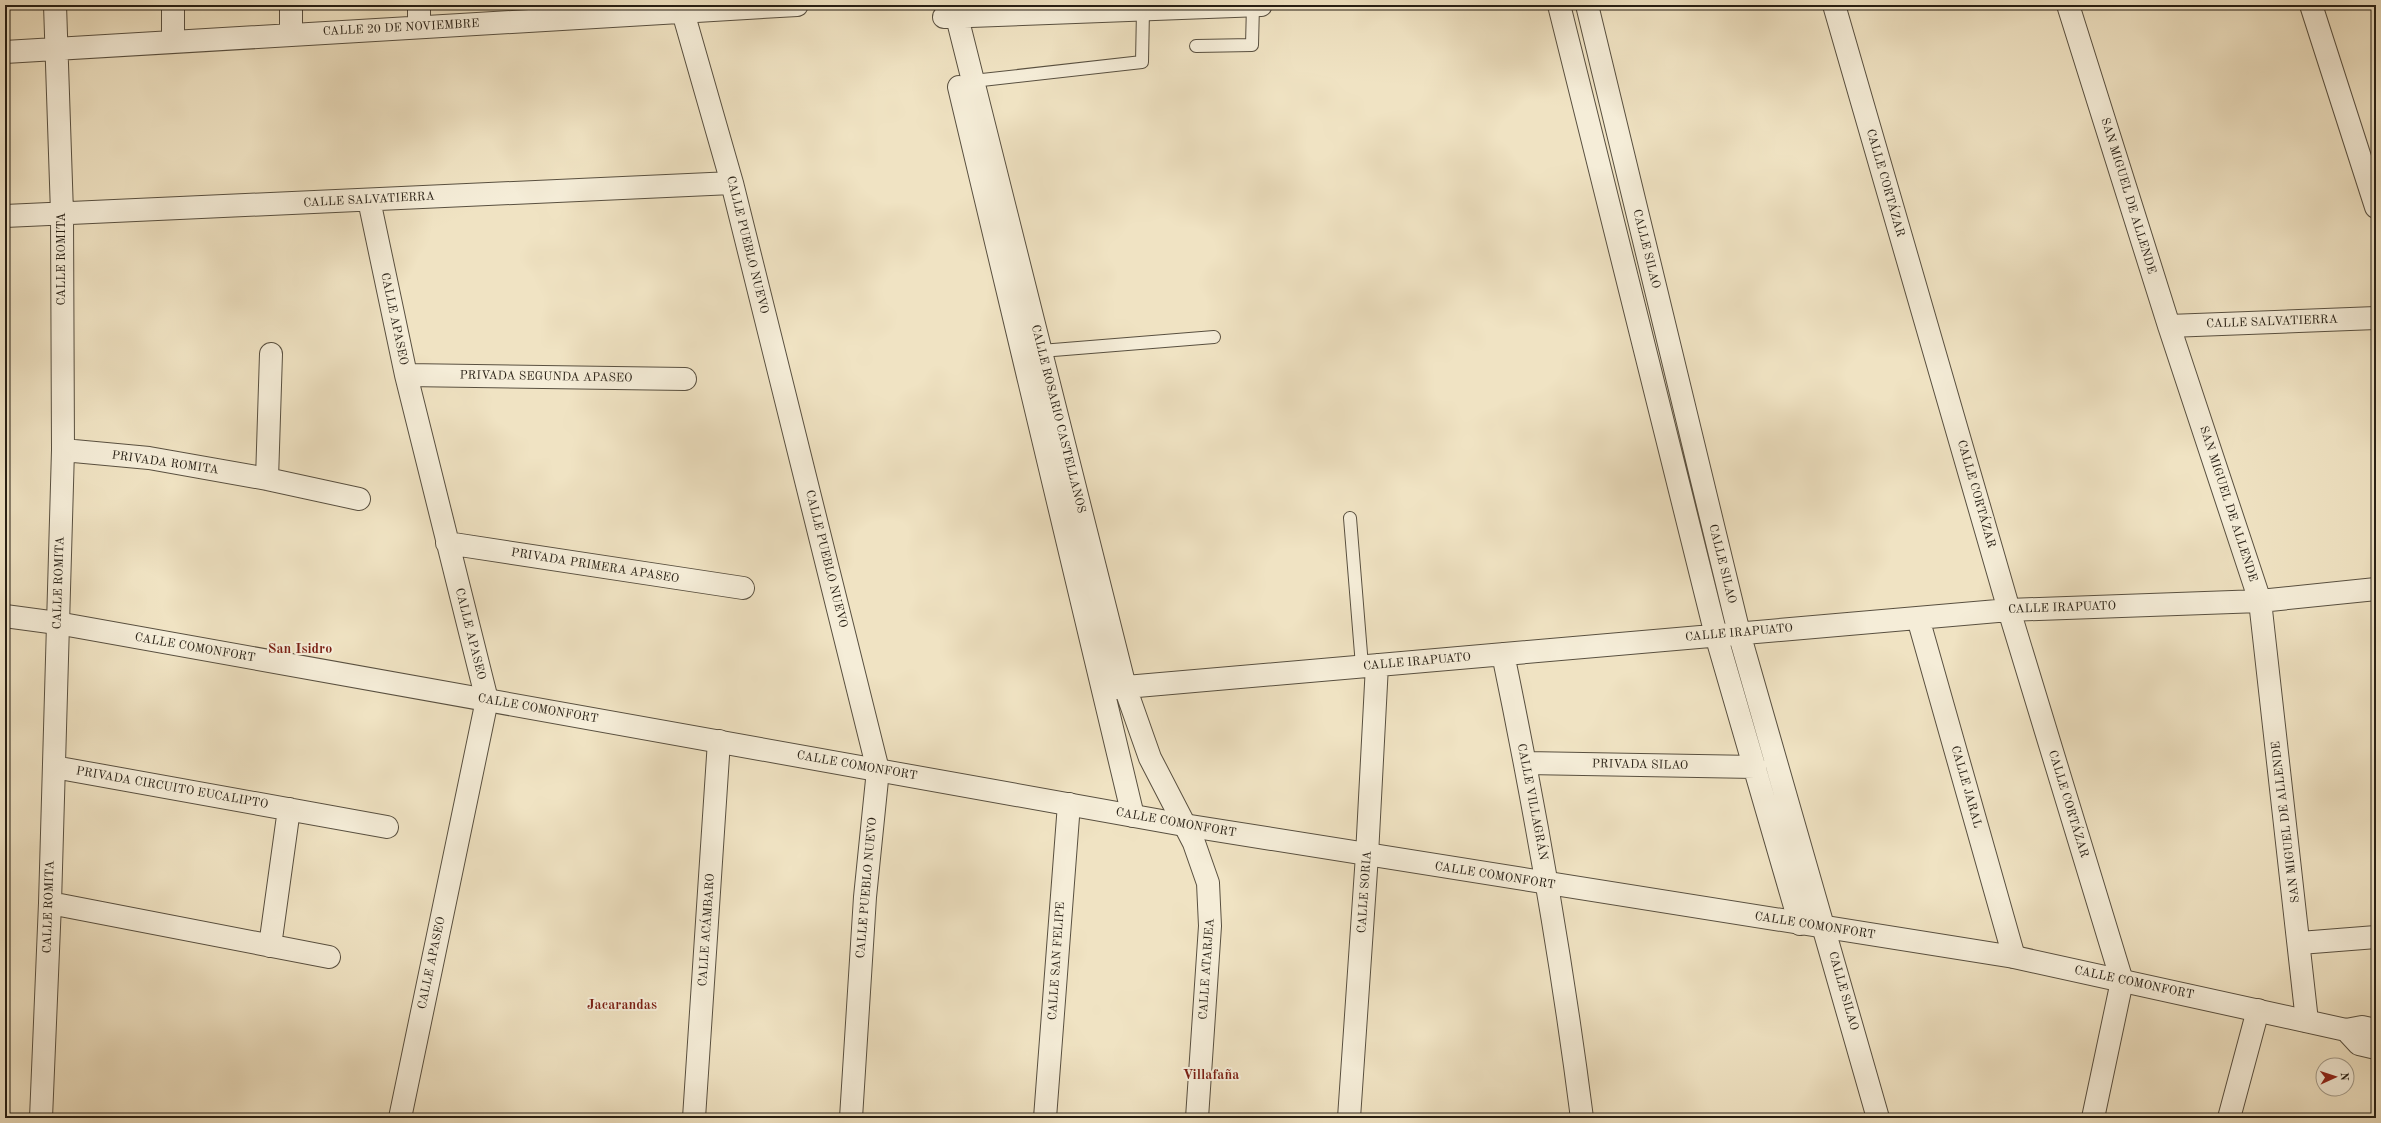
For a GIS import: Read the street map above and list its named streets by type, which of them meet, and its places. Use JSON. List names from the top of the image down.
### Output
{
  "streets": {
    "street": [
      "CALLE 20 DE NOVIEMBRE",
      "CALLE CORTÁZAR",
      "SAN MIGUEL DE ALLENDE",
      "CALLE SALVATIERRA",
      "CALLE PUEBLO NUEVO",
      "CALLE SILAO",
      "CALLE ROMITA",
      "CALLE APASEO",
      "PRIVADA SEGUNDA APASEO",
      "CALLE ROSARIO CASTELLANOS",
      "PRIVADA ROMITA",
      "PRIVADA PRIMERA APASEO",
      "CALLE IRAPUATO",
      "CALLE COMONFORT",
      "PRIVADA SILAO",
      "CALLE JARAL",
      "PRIVADA CIRCUITO EUCALIPTO",
      "CALLE VILLAGRÁN",
      "CALLE SORIA",
      "CALLE ACÁMBARO",
      "CALLE SAN FELIPE",
      "CALLE ATARJEA"
    ]
  },
  "crossings": [
    ["CALLE 20 DE NOVIEMBRE", "CALLE PUEBLO NUEVO"],
    ["CALLE 20 DE NOVIEMBRE", "CALLE ROMITA"],
    ["CALLE CORTÁZAR", "CALLE IRAPUATO"],
    ["CALLE CORTÁZAR", "CALLE COMONFORT"],
    ["SAN MIGUEL DE ALLENDE", "CALLE SALVATIERRA"],
    ["SAN MIGUEL DE ALLENDE", "CALLE IRAPUATO"],
    ["SAN MIGUEL DE ALLENDE", "CALLE COMONFORT"],
    ["CALLE SALVATIERRA", "CALLE PUEBLO NUEVO"],
    ["CALLE SALVATIERRA", "CALLE ROMITA"],
    ["CALLE SALVATIERRA", "CALLE APASEO"],
    ["CALLE PUEBLO NUEVO", "CALLE COMONFORT"],
    ["CALLE SILAO", "CALLE IRAPUATO"],
    ["CALLE SILAO", "CALLE COMONFORT"],
    ["CALLE SILAO", "PRIVADA SILAO"],
    ["CALLE ROMITA", "PRIVADA ROMITA"],
    ["CALLE ROMITA", "CALLE COMONFORT"],
    ["CALLE ROMITA", "PRIVADA CIRCUITO EUCALIPTO"],
    ["CALLE APASEO", "PRIVADA SEGUNDA APASEO"],
    ["CALLE APASEO", "PRIVADA PRIMERA APASEO"],
    ["CALLE APASEO", "CALLE COMONFORT"],
    ["CALLE ROSARIO CASTELLANOS", "CALLE IRAPUATO"],
    ["CALLE ROSARIO CASTELLANOS", "CALLE COMONFORT"],
    ["CALLE ROSARIO CASTELLANOS", "CALLE ATARJEA"],
    ["CALLE IRAPUATO", "CALLE JARAL"],
    ["CALLE IRAPUATO", "CALLE VILLAGRÁN"],
    ["CALLE IRAPUATO", "CALLE SORIA"],
    ["CALLE COMONFORT", "CALLE JARAL"],
    ["CALLE COMONFORT", "CALLE VILLAGRÁN"],
    ["CALLE COMONFORT", "CALLE SORIA"],
    ["CALLE COMONFORT", "CALLE ACÁMBARO"],
    ["CALLE COMONFORT", "CALLE SAN FELIPE"],
    ["CALLE COMONFORT", "CALLE ATARJEA"],
    ["PRIVADA SILAO", "CALLE VILLAGRÁN"]
  ],
  "districts": ["San Isidro", "Jacarandas", "Villafaña"],
  "north": "right"
}
